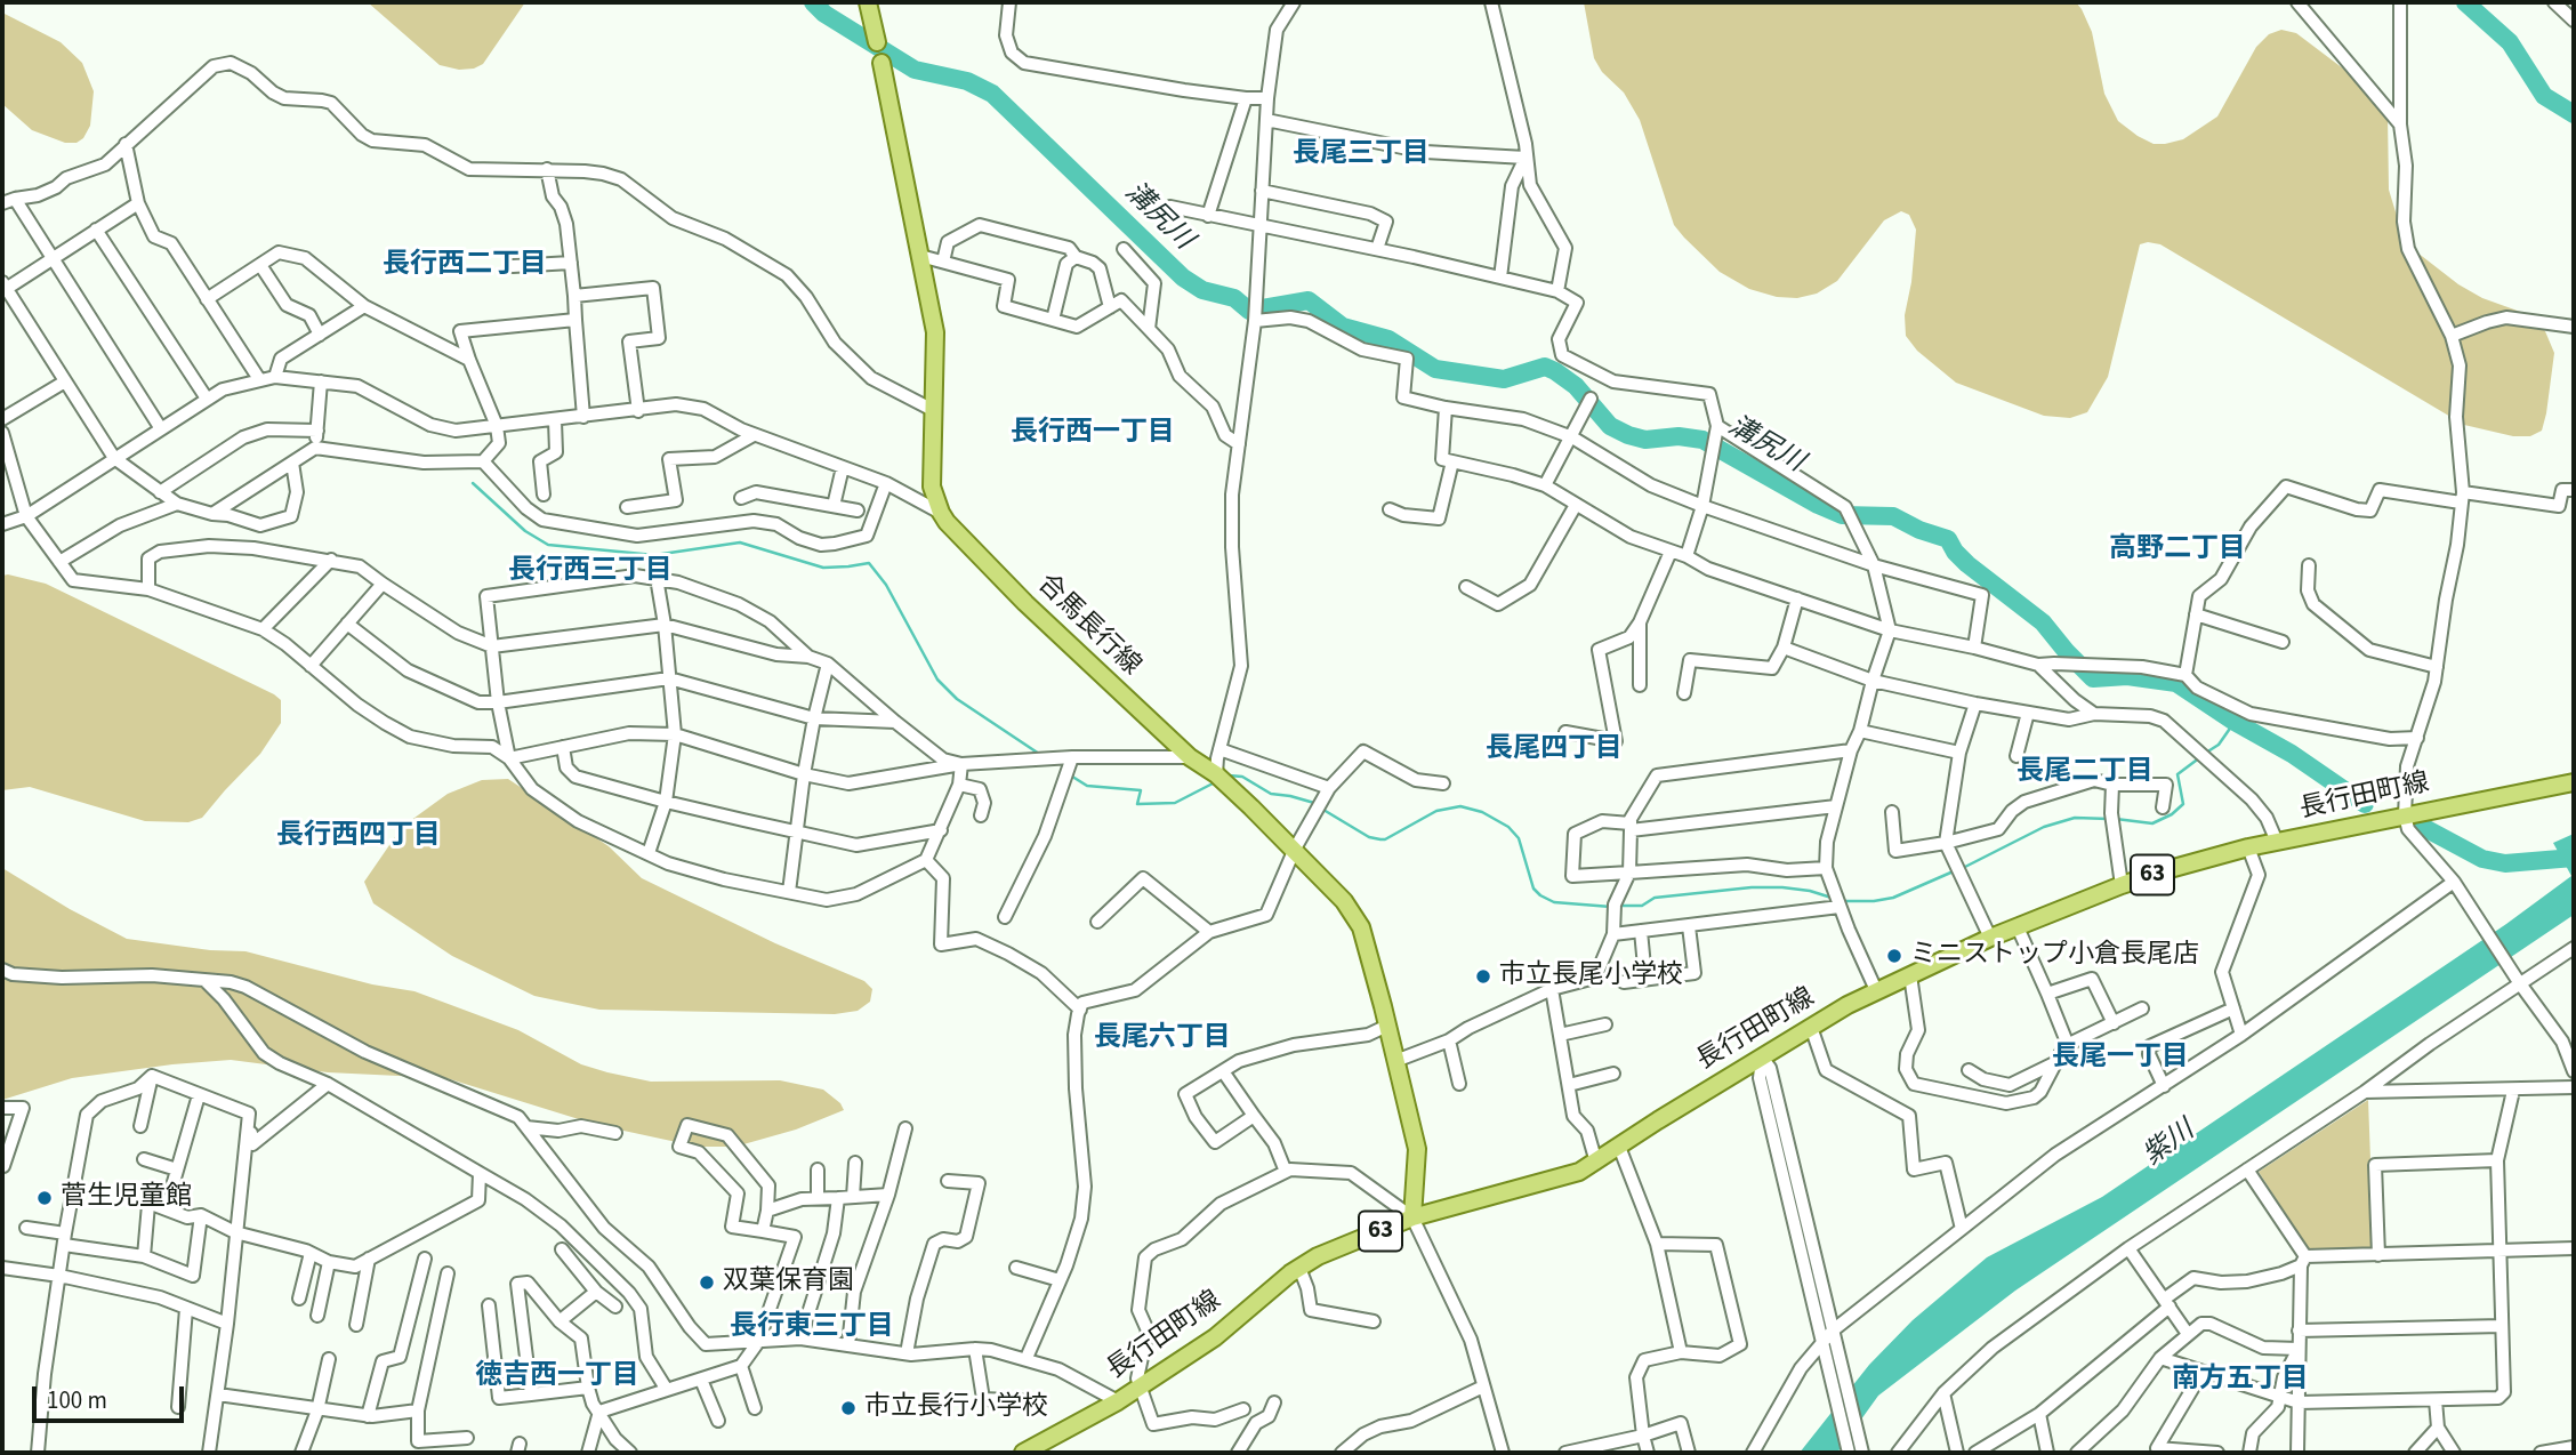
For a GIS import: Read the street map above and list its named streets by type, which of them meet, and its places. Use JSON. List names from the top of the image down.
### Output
{
  "streets": {
    "main road": ["合馬長行線", "長行田町線", "63"]
  },
  "crossings": [
    ["合馬長行線", "長行田町線"]
  ],
  "districts": [
    "長尾三丁目",
    "長行西二丁目",
    "長行西一丁目",
    "高野二丁目",
    "長行西三丁目",
    "長尾四丁目",
    "長尾二丁目",
    "長行西四丁目",
    "長尾六丁目",
    "長尾一丁目",
    "長行東三丁目",
    "徳吉西一丁目",
    "南方五丁目"
  ],
  "water": ["溝尻川", "紫川"],
  "places": [
    "ミニストップ小倉長尾店",
    "市立長尾小学校",
    "菅生児童館",
    "双葉保育園",
    "市立長行小学校"
  ],
  "scale_bar": "100 m"
}
